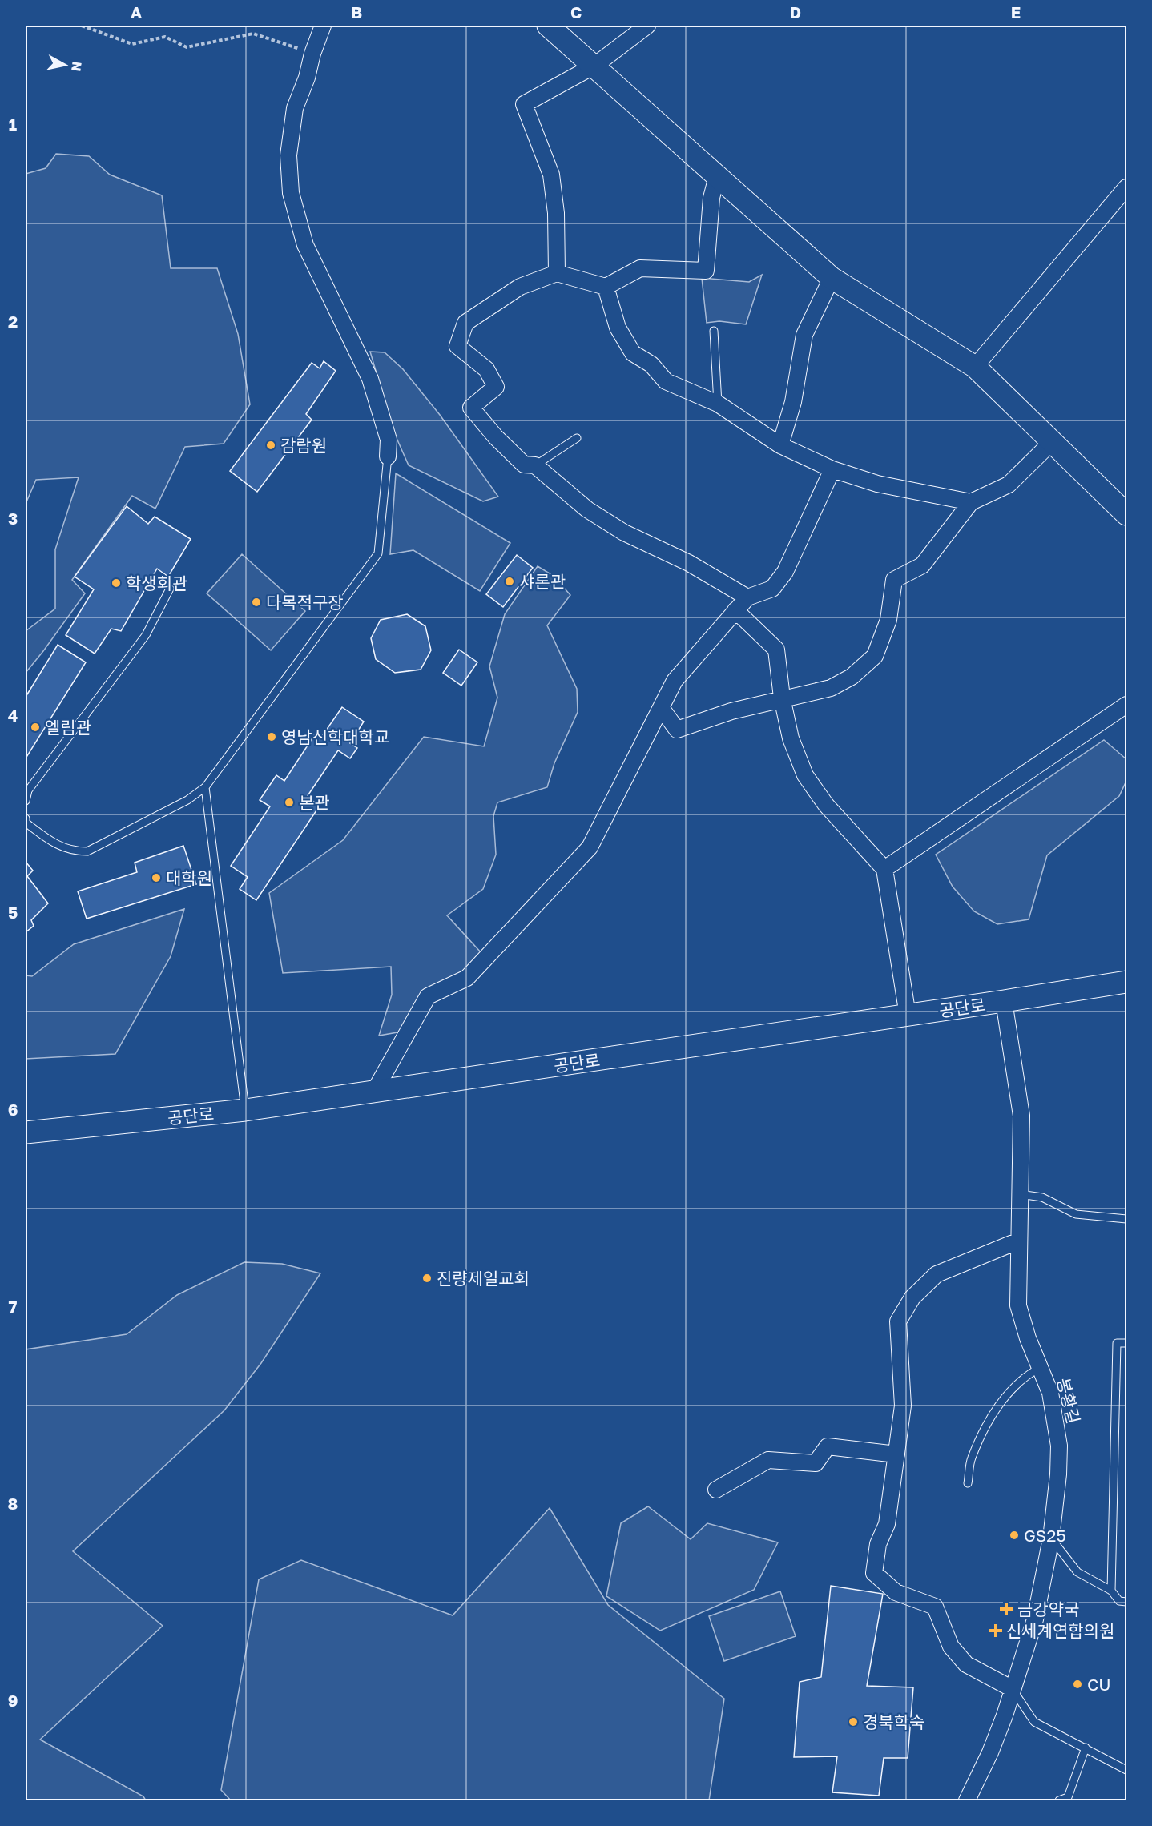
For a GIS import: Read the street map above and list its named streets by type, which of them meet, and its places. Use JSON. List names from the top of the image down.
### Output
{
  "streets": {
    "street": ["공단로", "봉황길"]
  },
  "crossings": [
    ["공단로", "봉황길"]
  ],
  "places": {
    "other": [
      "감람원",
      "샤론관",
      "학생회관",
      "다목적구장",
      "엘림관",
      "영남신학대학교",
      "본관",
      "대학원",
      "진량제일교회",
      "GS25",
      "CU",
      "경북학숙"
    ],
    "health": ["금강약국", "신세계연합의원"]
  },
  "north": "right",
  "grid": {
    "columns": [
      "A",
      "B",
      "C",
      "D",
      "E"
    ],
    "rows": [
      "1",
      "2",
      "3",
      "4",
      "5",
      "6",
      "7",
      "8",
      "9"
    ]
  }
}
